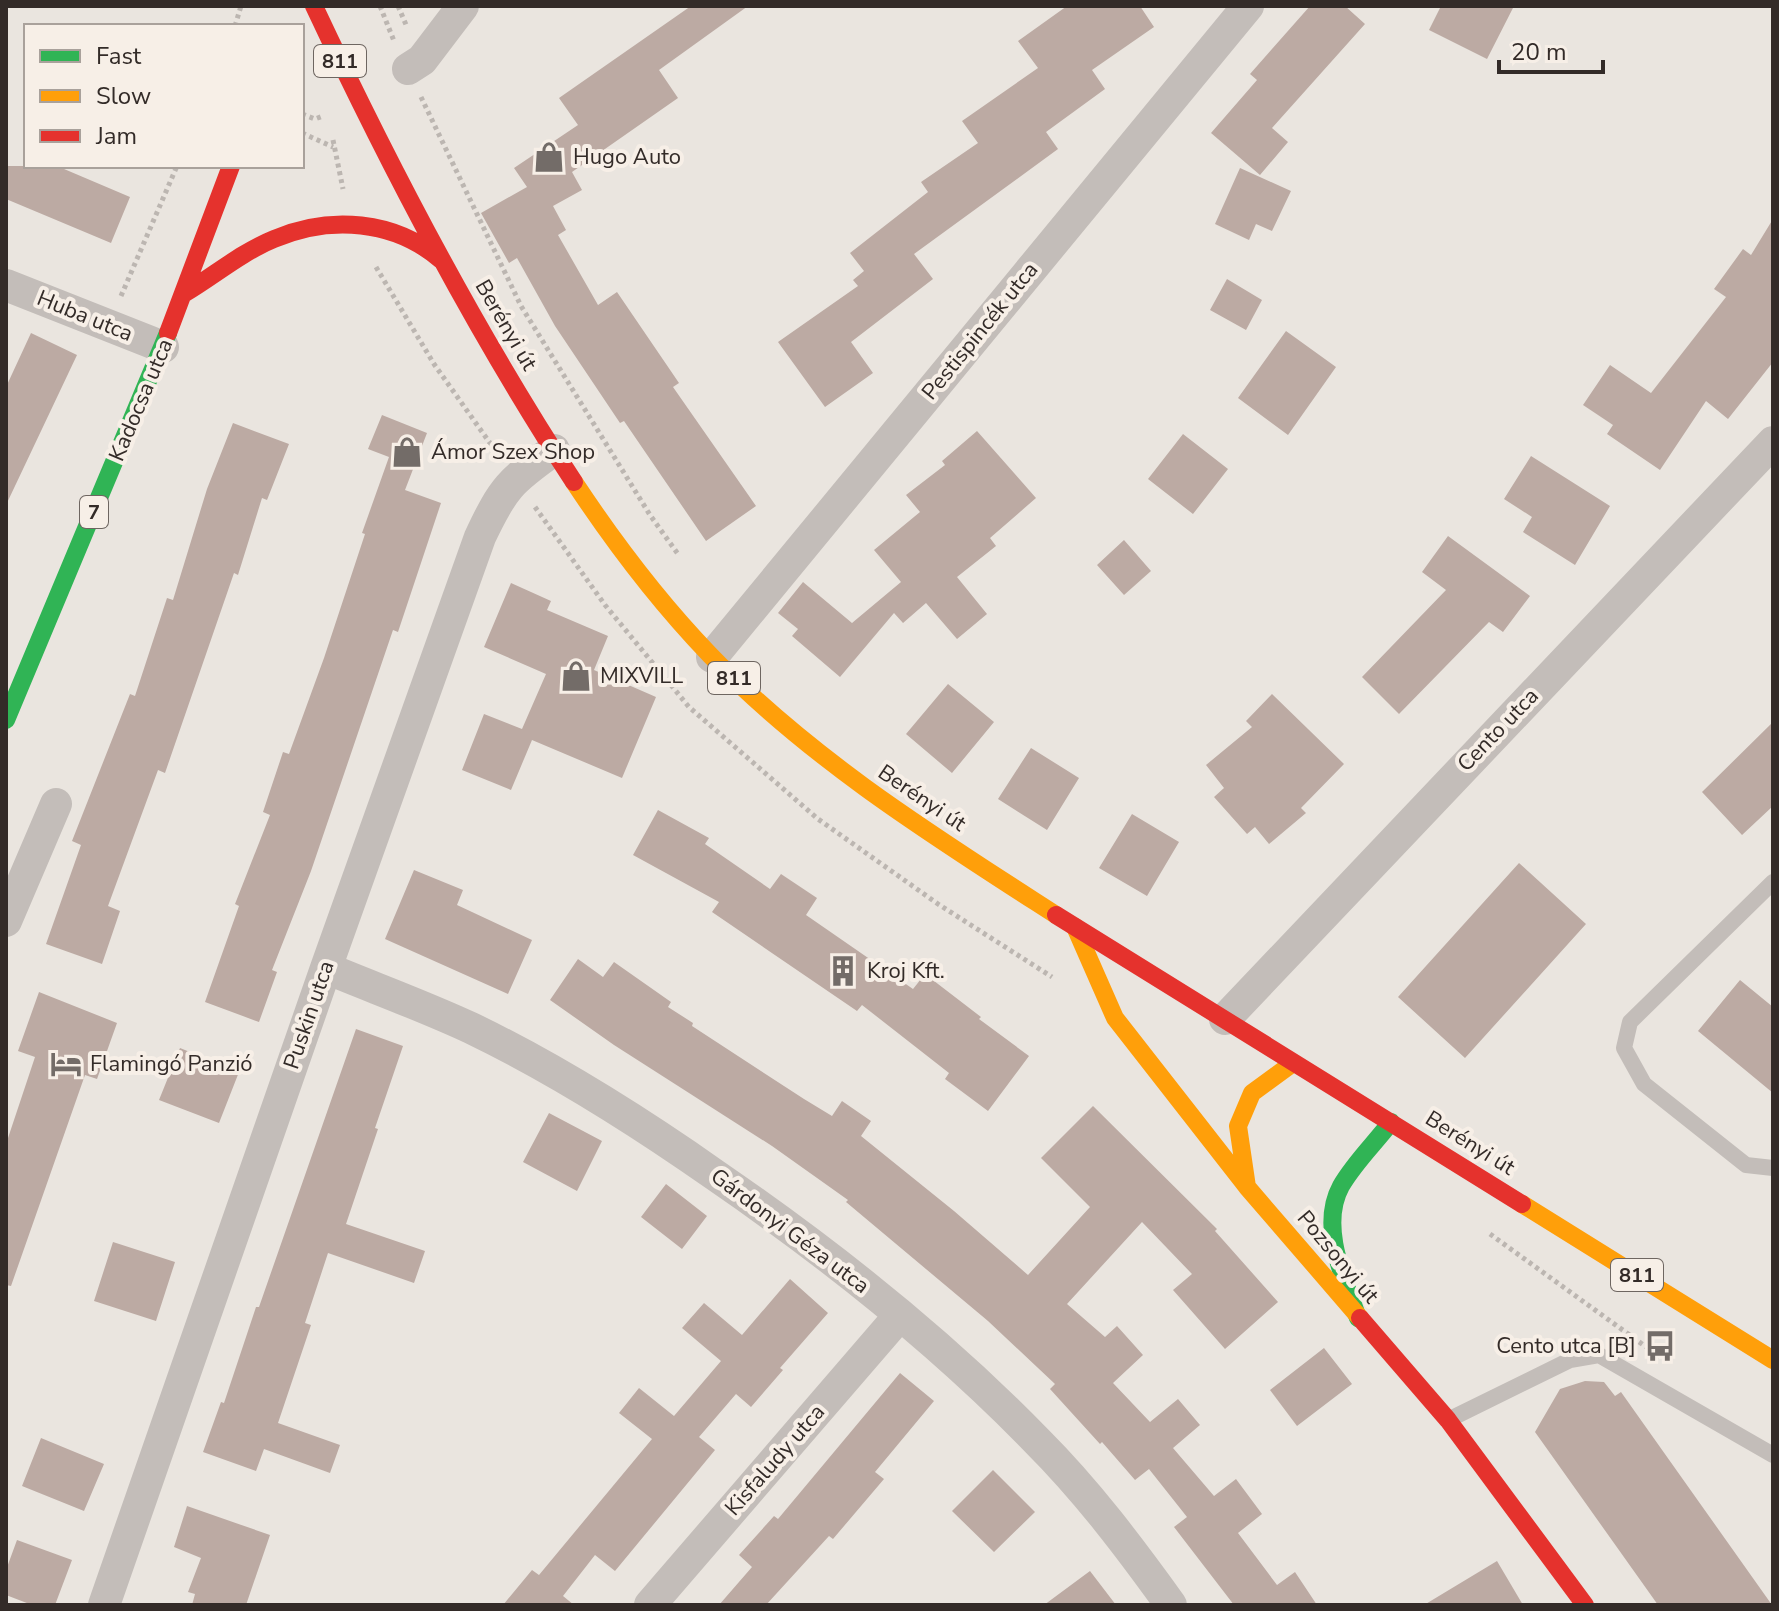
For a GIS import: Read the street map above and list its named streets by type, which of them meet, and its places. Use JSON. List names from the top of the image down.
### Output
{
  "streets": {
    "main road": [
      "811",
      "Berényi út",
      "Kadocsa utca",
      "7",
      "Pozsonyi út"
    ],
    "street": [
      "Huba utca",
      "Pestispincék utca",
      "Cento utca",
      "Puskin utca",
      "Gárdonyi Géza utca",
      "Kisfaludy utca"
    ]
  },
  "crossings": [
    ["Huba utca", "Kadocsa utca"],
    ["Berényi út", "Pestispincék utca"],
    ["Berényi út", "Cento utca"],
    ["Berényi út", "Puskin utca"],
    ["Berényi út", "Pozsonyi út"],
    ["Puskin utca", "Gárdonyi Géza utca"],
    ["Gárdonyi Géza utca", "Kisfaludy utca"]
  ],
  "places": {
    "shop": ["Hugo Auto", "Ámor Szex Shop", "MIXVILL"],
    "building": ["Kroj Kft."],
    "hotel": ["Flamingó Panzió"],
    "bus stop": ["Cento utca [B]"]
  },
  "legend": ["Fast", "Slow", "Jam"],
  "scale_bar": "20 m"
}
